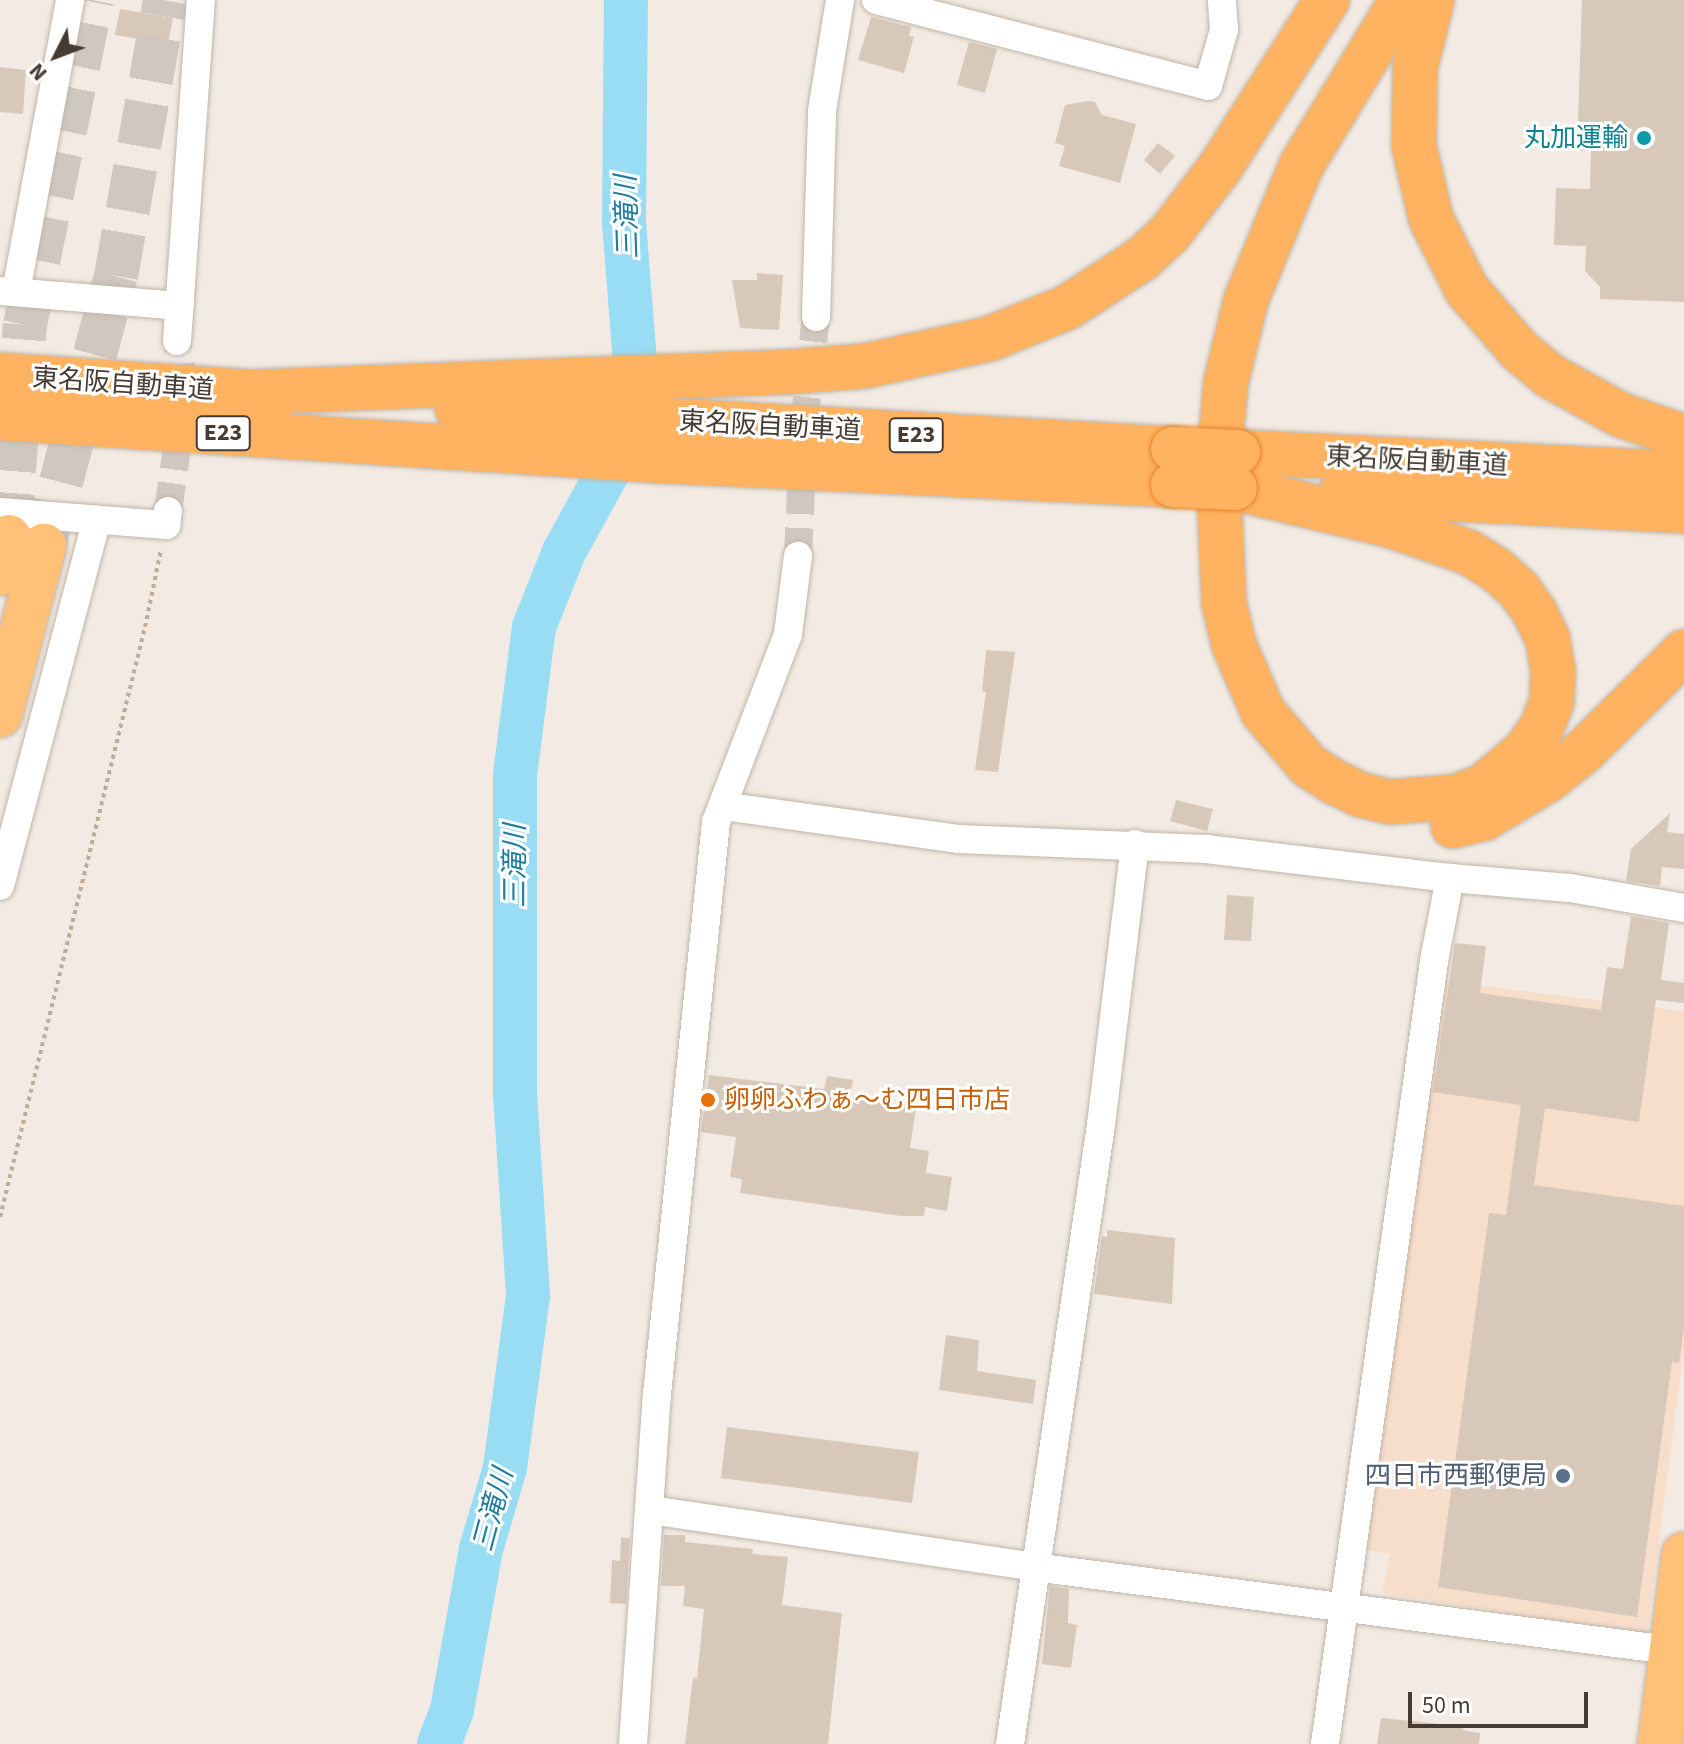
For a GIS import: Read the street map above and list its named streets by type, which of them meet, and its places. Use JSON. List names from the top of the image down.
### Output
{
  "streets": {
    "highway": ["東名阪自動車道", "E23"]
  },
  "water": ["三滝川"],
  "places": ["丸加運輸", "卵卵ふわぁ～む四日市店", "四日市西郵便局"],
  "scale_bar": "50 m",
  "north": "bottom left"
}
